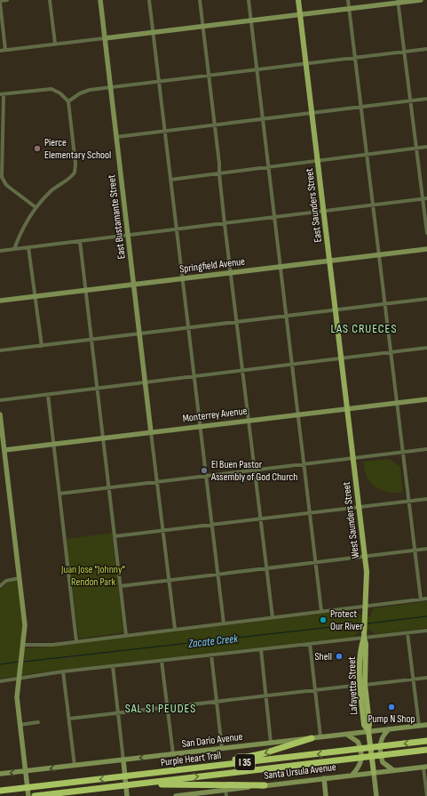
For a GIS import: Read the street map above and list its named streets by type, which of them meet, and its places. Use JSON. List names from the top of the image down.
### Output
{
  "streets": {
    "highway": ["Purple Heart Trail", "I 35"],
    "main road": ["East Saunders Street", "West Saunders Street", "Lafayette Street"],
    "street": [
      "East Bustamante Street",
      "Springfield Avenue",
      "Monterrey Avenue",
      "San Dario Avenue",
      "Santa Ursula Avenue"
    ]
  },
  "crossings": [
    ["East Saunders Street", "Springfield Avenue"],
    ["East Saunders Street", "Monterrey Avenue"],
    ["East Saunders Street", "West Saunders Street"],
    ["East Bustamante Street", "Springfield Avenue"],
    ["East Bustamante Street", "Monterrey Avenue"],
    ["Monterrey Avenue", "West Saunders Street"],
    ["West Saunders Street", "Lafayette Street"],
    ["Lafayette Street", "San Dario Avenue"],
    ["Lafayette Street", "Santa Ursula Avenue"]
  ],
  "districts": ["LAS CRUECES", "SAL SI PEUDES"],
  "water": ["Zacate Creek"],
  "parks": ["Juan Jose \"Johnny\" Rendon Park"],
  "places": [
    "Pierce Elementary School",
    "El Buen Pastor Assembly of God Church",
    "Protect Our River",
    "Shell",
    "Pump N Shop"
  ]
}
